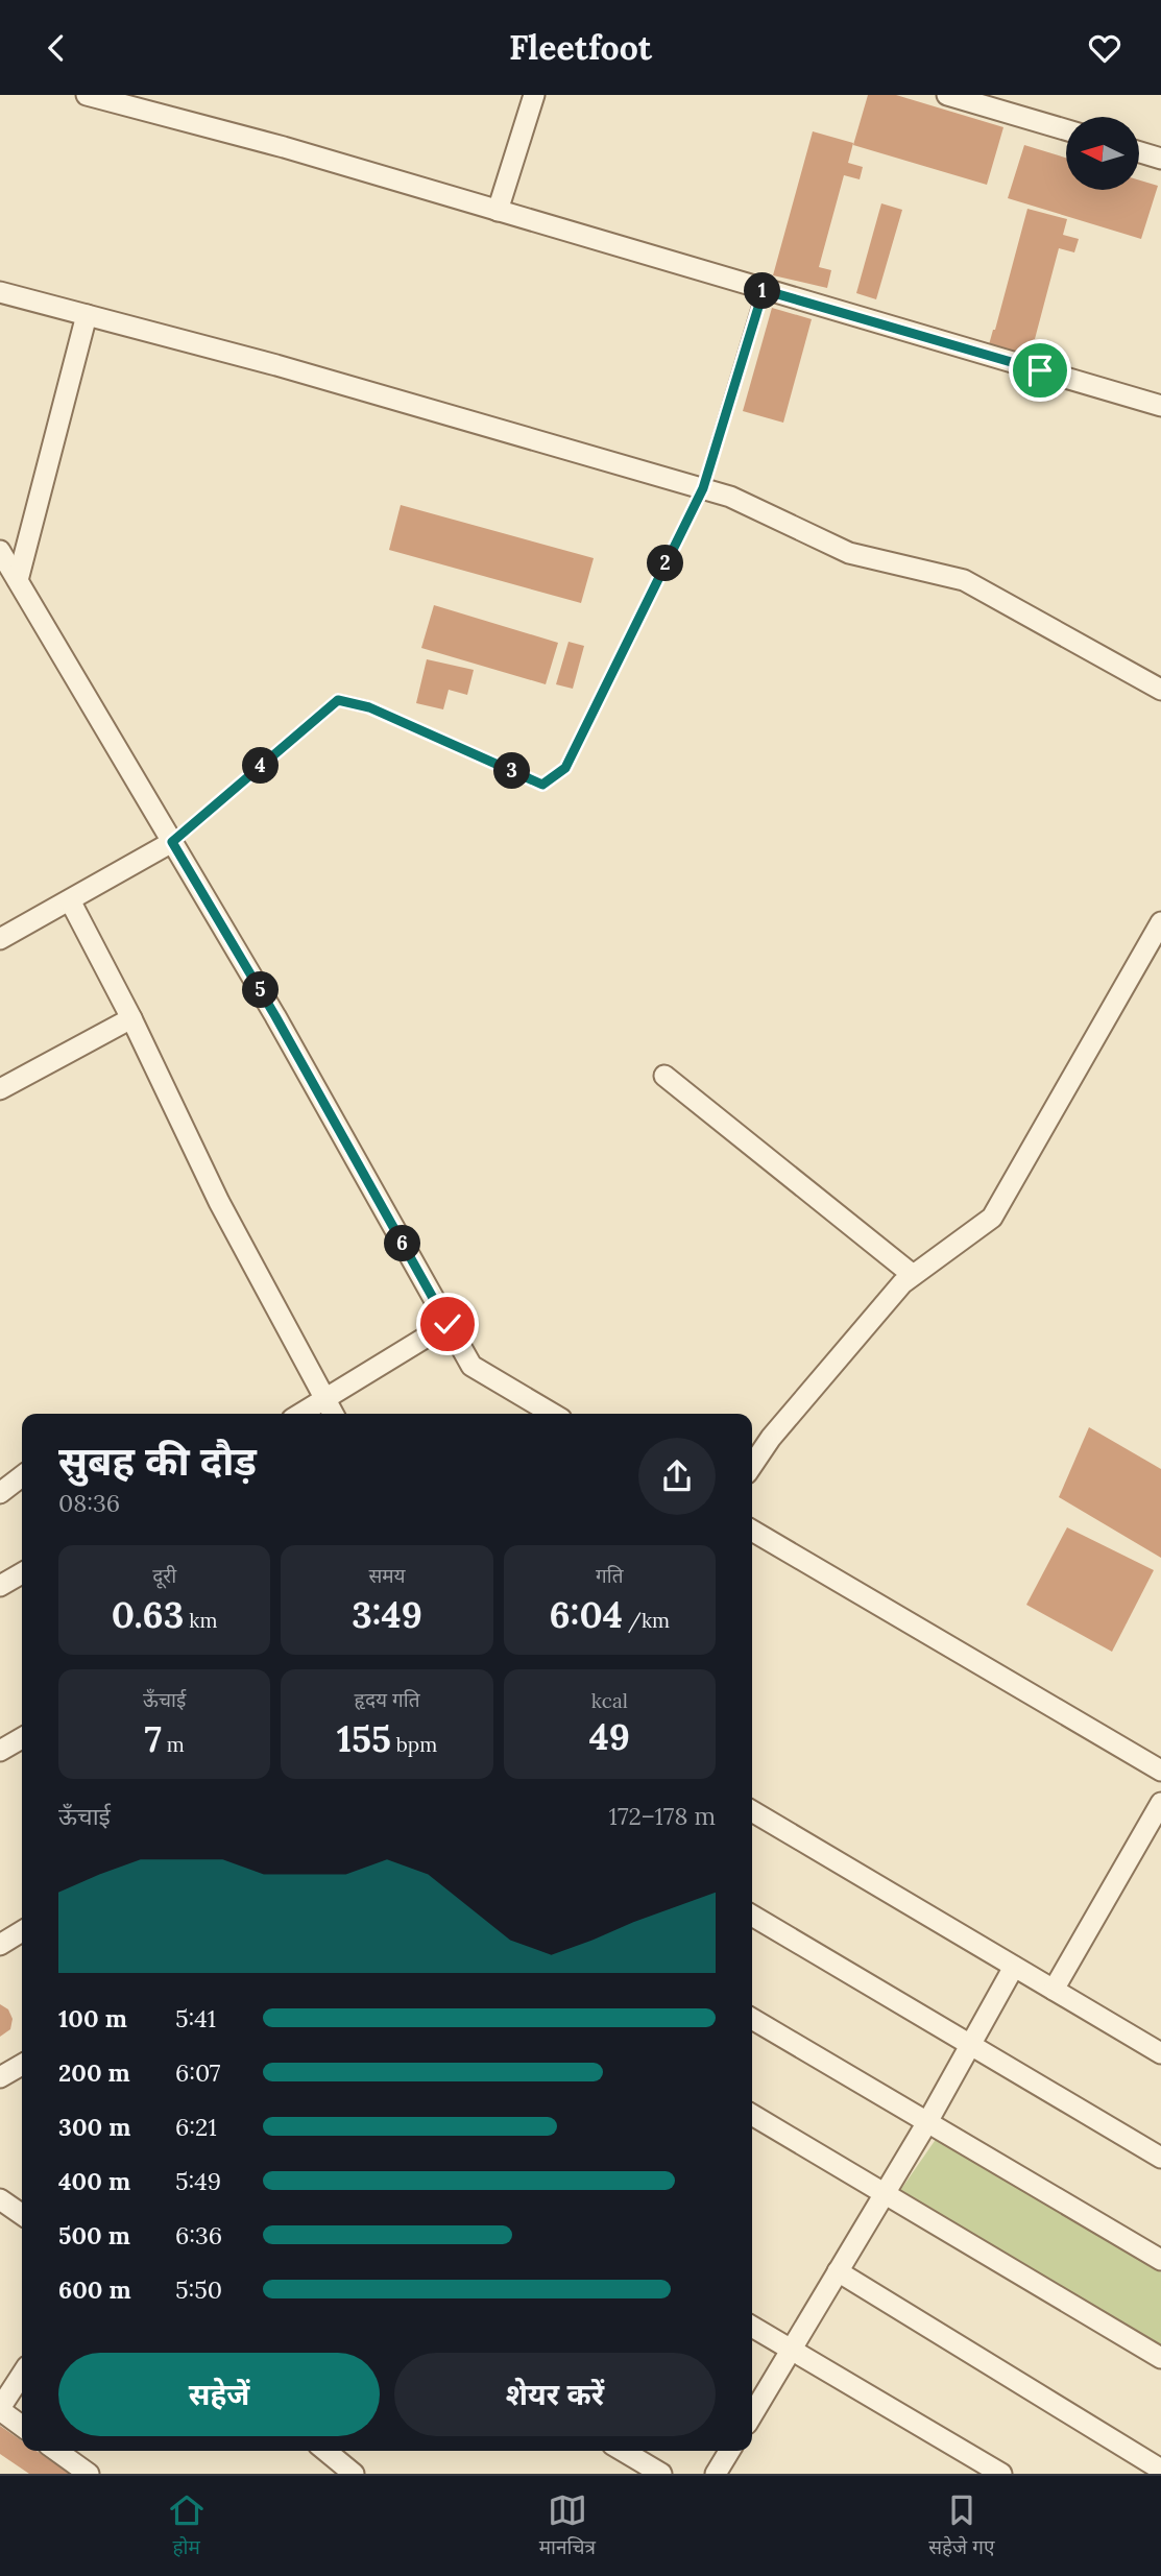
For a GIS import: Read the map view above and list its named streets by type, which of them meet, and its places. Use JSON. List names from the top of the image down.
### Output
{
  "north": "left",
  "page": {
    "header": "Fleetfoot",
    "pins": [
      "1",
      "2",
      "4",
      "3",
      "5",
      "6"
    ],
    "heading": ["सुबह की दौड़", "08:36"],
    "stats": [
      ["दूरी", "0.63 km"],
      ["समय", "3:49"],
      ["गति", "6:04 /km"],
      ["ऊँचाई", "7 m"],
      ["हृदय गति", "155 bpm"],
      ["kcal", "49"]
    ],
    "chart": ["ऊँचाई", "172–178 m"],
    "list": [
      {
        "name": "100 m",
        "note": "5:41"
      },
      {
        "name": "200 m",
        "note": "6:07"
      },
      {
        "name": "300 m",
        "note": "6:21"
      },
      {
        "name": "400 m",
        "note": "5:49"
      },
      {
        "name": "500 m",
        "note": "6:36"
      },
      {
        "name": "600 m",
        "note": "5:50"
      }
    ],
    "buttons": ["सहेजें", "शेयर करें"],
    "tabs": ["होम", "मानचित्र", "सहेजे गए"]
  }
}
